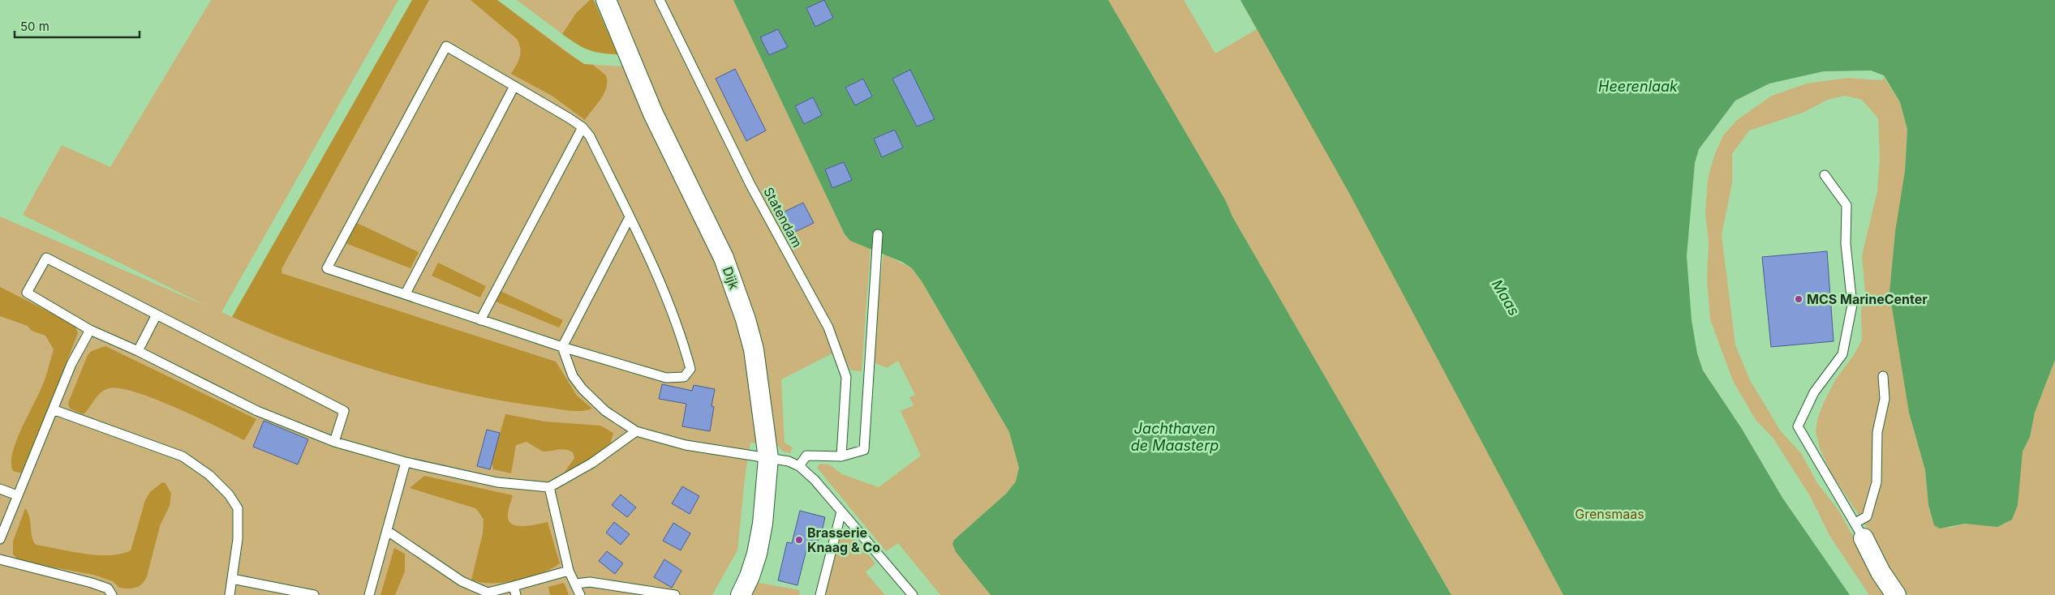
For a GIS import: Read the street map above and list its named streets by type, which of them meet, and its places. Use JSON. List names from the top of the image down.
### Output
{
  "streets": {
    "street": ["Dijk"],
    "lane": ["Statendam"]
  },
  "water": ["Heerenlaak", "Maas", "Jachthaven de Maasterp"],
  "parks": ["Grensmaas"],
  "places": ["MCS MarineCenter", "Brasserie Knaag & Co"],
  "scale_bar": "50 m"
}
